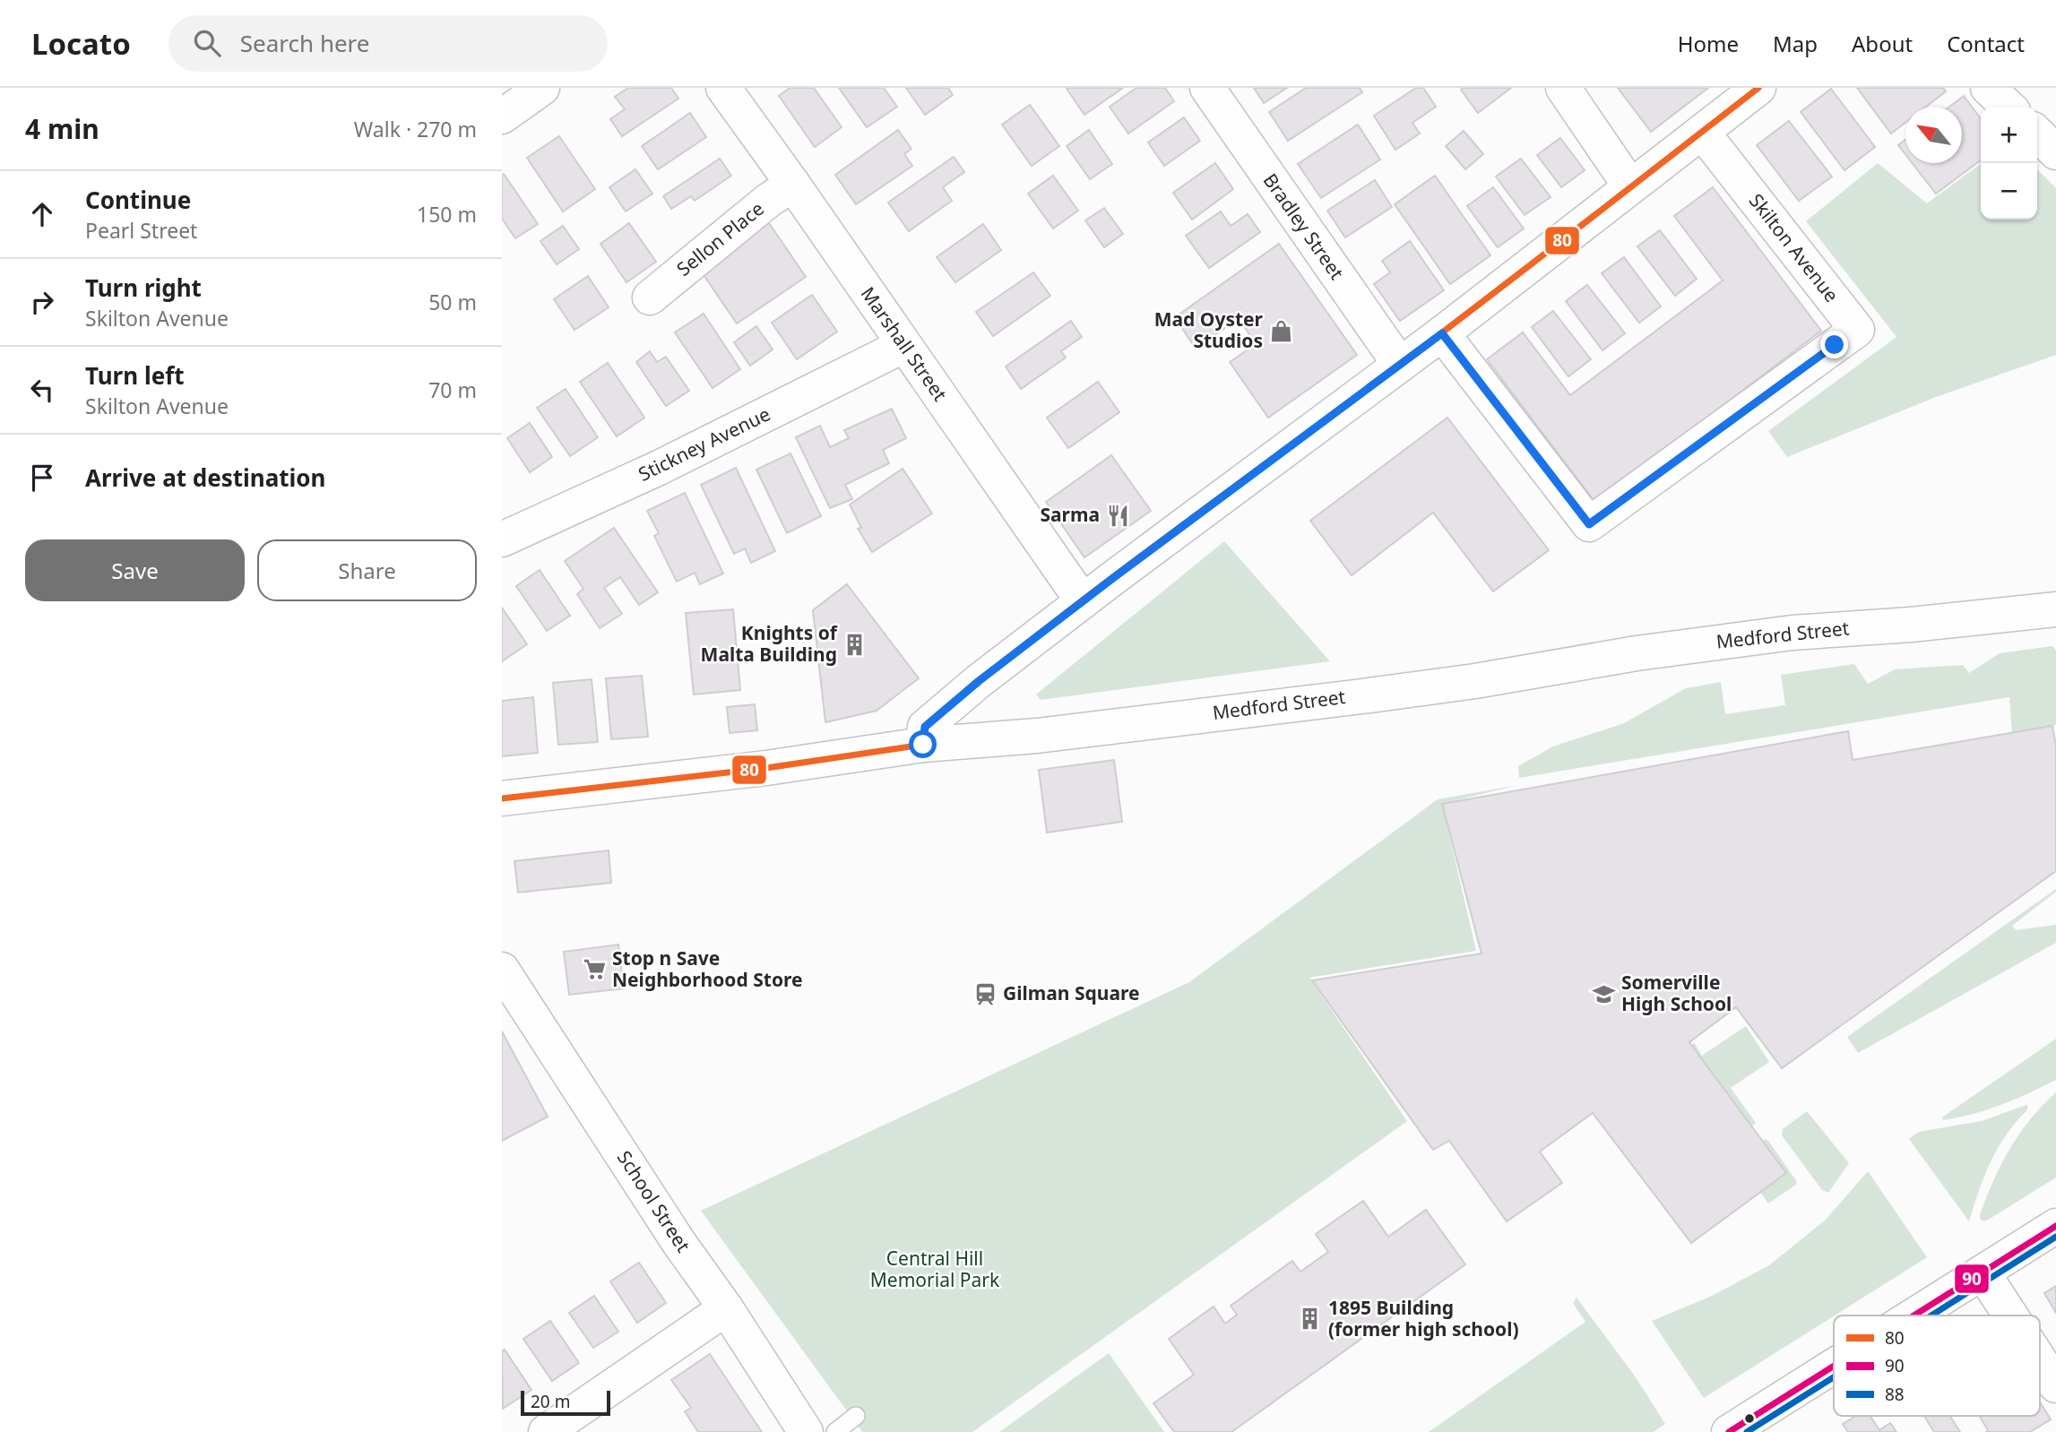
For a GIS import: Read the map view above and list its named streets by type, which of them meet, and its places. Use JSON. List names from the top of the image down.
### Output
{
  "streets": {
    "street": [
      "Bradley Street",
      "Sellon Place",
      "Skilton Avenue",
      "Marshall Street",
      "Stickney Avenue",
      "Medford Street",
      "School Street"
    ]
  },
  "crossings": [
    ["Sellon Place", "Marshall Street"],
    ["Marshall Street", "Stickney Avenue"]
  ],
  "parks": ["Central Hill Memorial Park"],
  "places": {
    "shop": ["Mad Oyster Studios"],
    "restaurant": ["Sarma"],
    "building": ["Knights of Malta Building", "1895 Building (former high school)"],
    "supermarket": ["Stop n Save Neighborhood Store"],
    "station": ["Gilman Square"],
    "school or university": ["Somerville High School"]
  },
  "lines": ["transit line 80", "transit line 90", "transit line 88"],
  "legend": ["80", "90", "88"],
  "scale_bar": "20 m",
  "north": "top left",
  "page": {
    "header": "Locato",
    "search": "Search here",
    "nav": [
      "Home",
      "Map",
      "About",
      "Contact"
    ],
    "heading": ["4 min", "Walk · 270 m"],
    "map_buttons": ["+", "−"],
    "list": [
      ["Continue", "Pearl Street", "150 m"],
      ["Turn right", "Skilton Avenue", "50 m"],
      ["Turn left", "Skilton Avenue", "70 m"],
      "Arrive at destination"
    ],
    "buttons": ["Save", "Share"],
    "scale": "20 m"
  }
}
